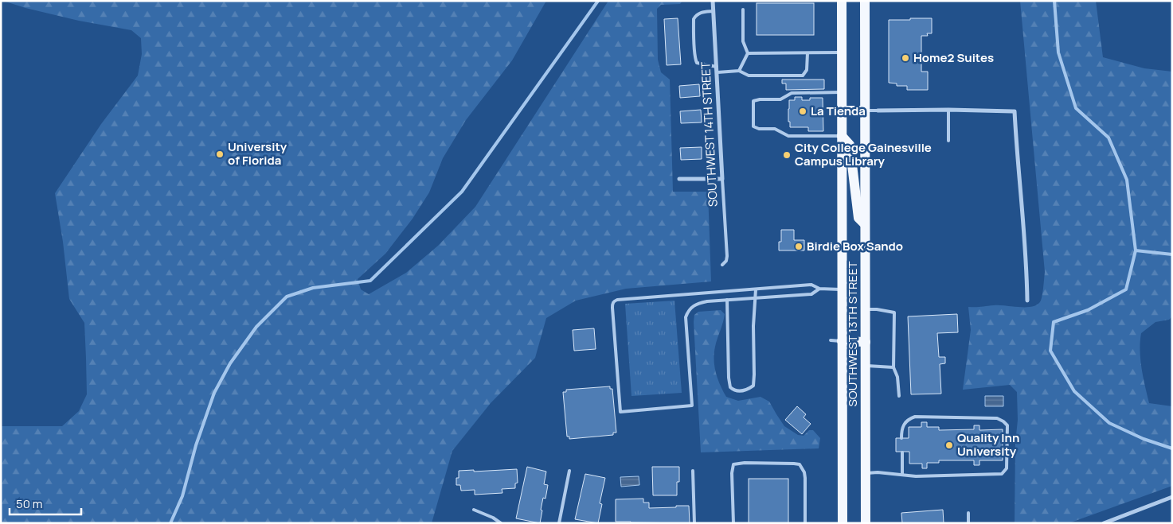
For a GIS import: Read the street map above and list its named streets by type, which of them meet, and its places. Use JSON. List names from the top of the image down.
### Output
{
  "streets": {
    "main road": ["SOUTHWEST 13TH STREET"],
    "street": ["SOUTHWEST 14TH STREET"]
  },
  "places": [
    "Home2 Suites",
    "La Tienda",
    "University of Florida",
    "City College Gainesville Campus Library",
    "Birdie Box Sando",
    "Quality Inn University"
  ],
  "scale_bar": "50 m"
}
